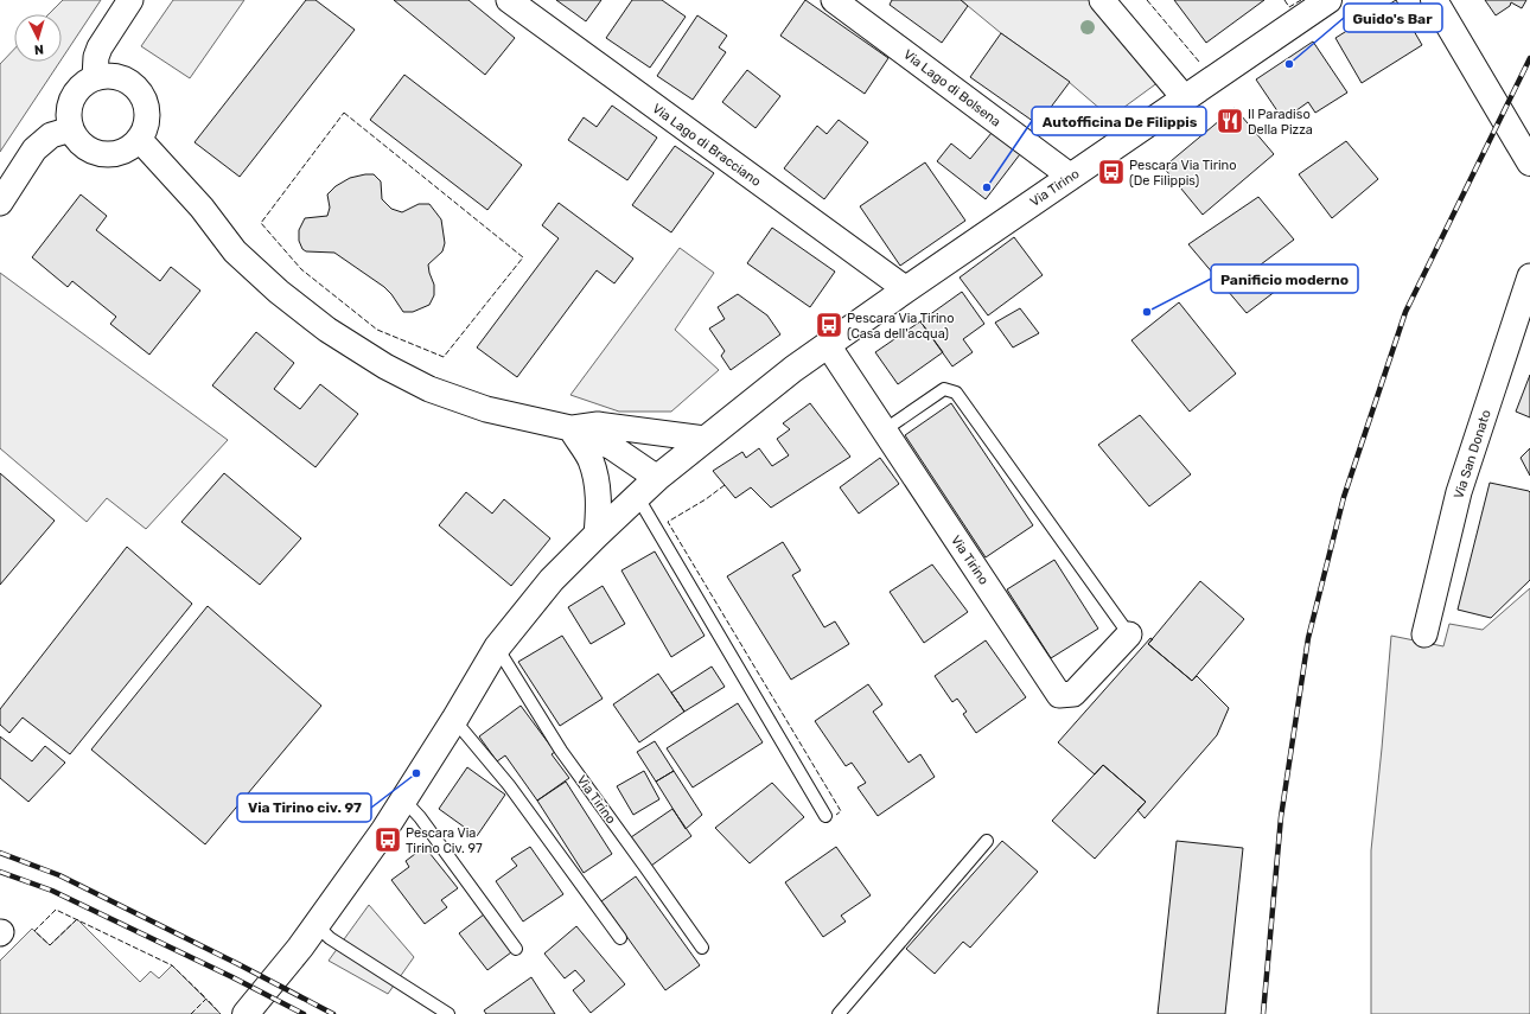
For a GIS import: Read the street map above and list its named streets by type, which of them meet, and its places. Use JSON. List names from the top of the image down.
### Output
{
  "streets": {
    "street": [
      "Via Lago di Bolsena",
      "Via Lago di Bracciano",
      "Via Tirino",
      "Via San Donato"
    ]
  },
  "crossings": [
    ["Via Lago di Bolsena", "Via Tirino"],
    ["Via Lago di Bracciano", "Via Tirino"]
  ],
  "places": {
    "other": [
      "Guido's Bar",
      "Autofficina De Filippis",
      "Panificio moderno",
      "Via Tirino civ. 97"
    ],
    "restaurant": ["Il Paradiso Della Pizza"],
    "bus stop": ["Pescara Via Tirino (De Filippis)", "Pescara Via Tirino (Casa dell'acqua)", "Pescara Via Tirino Civ. 97"]
  },
  "north": "bottom"
}
